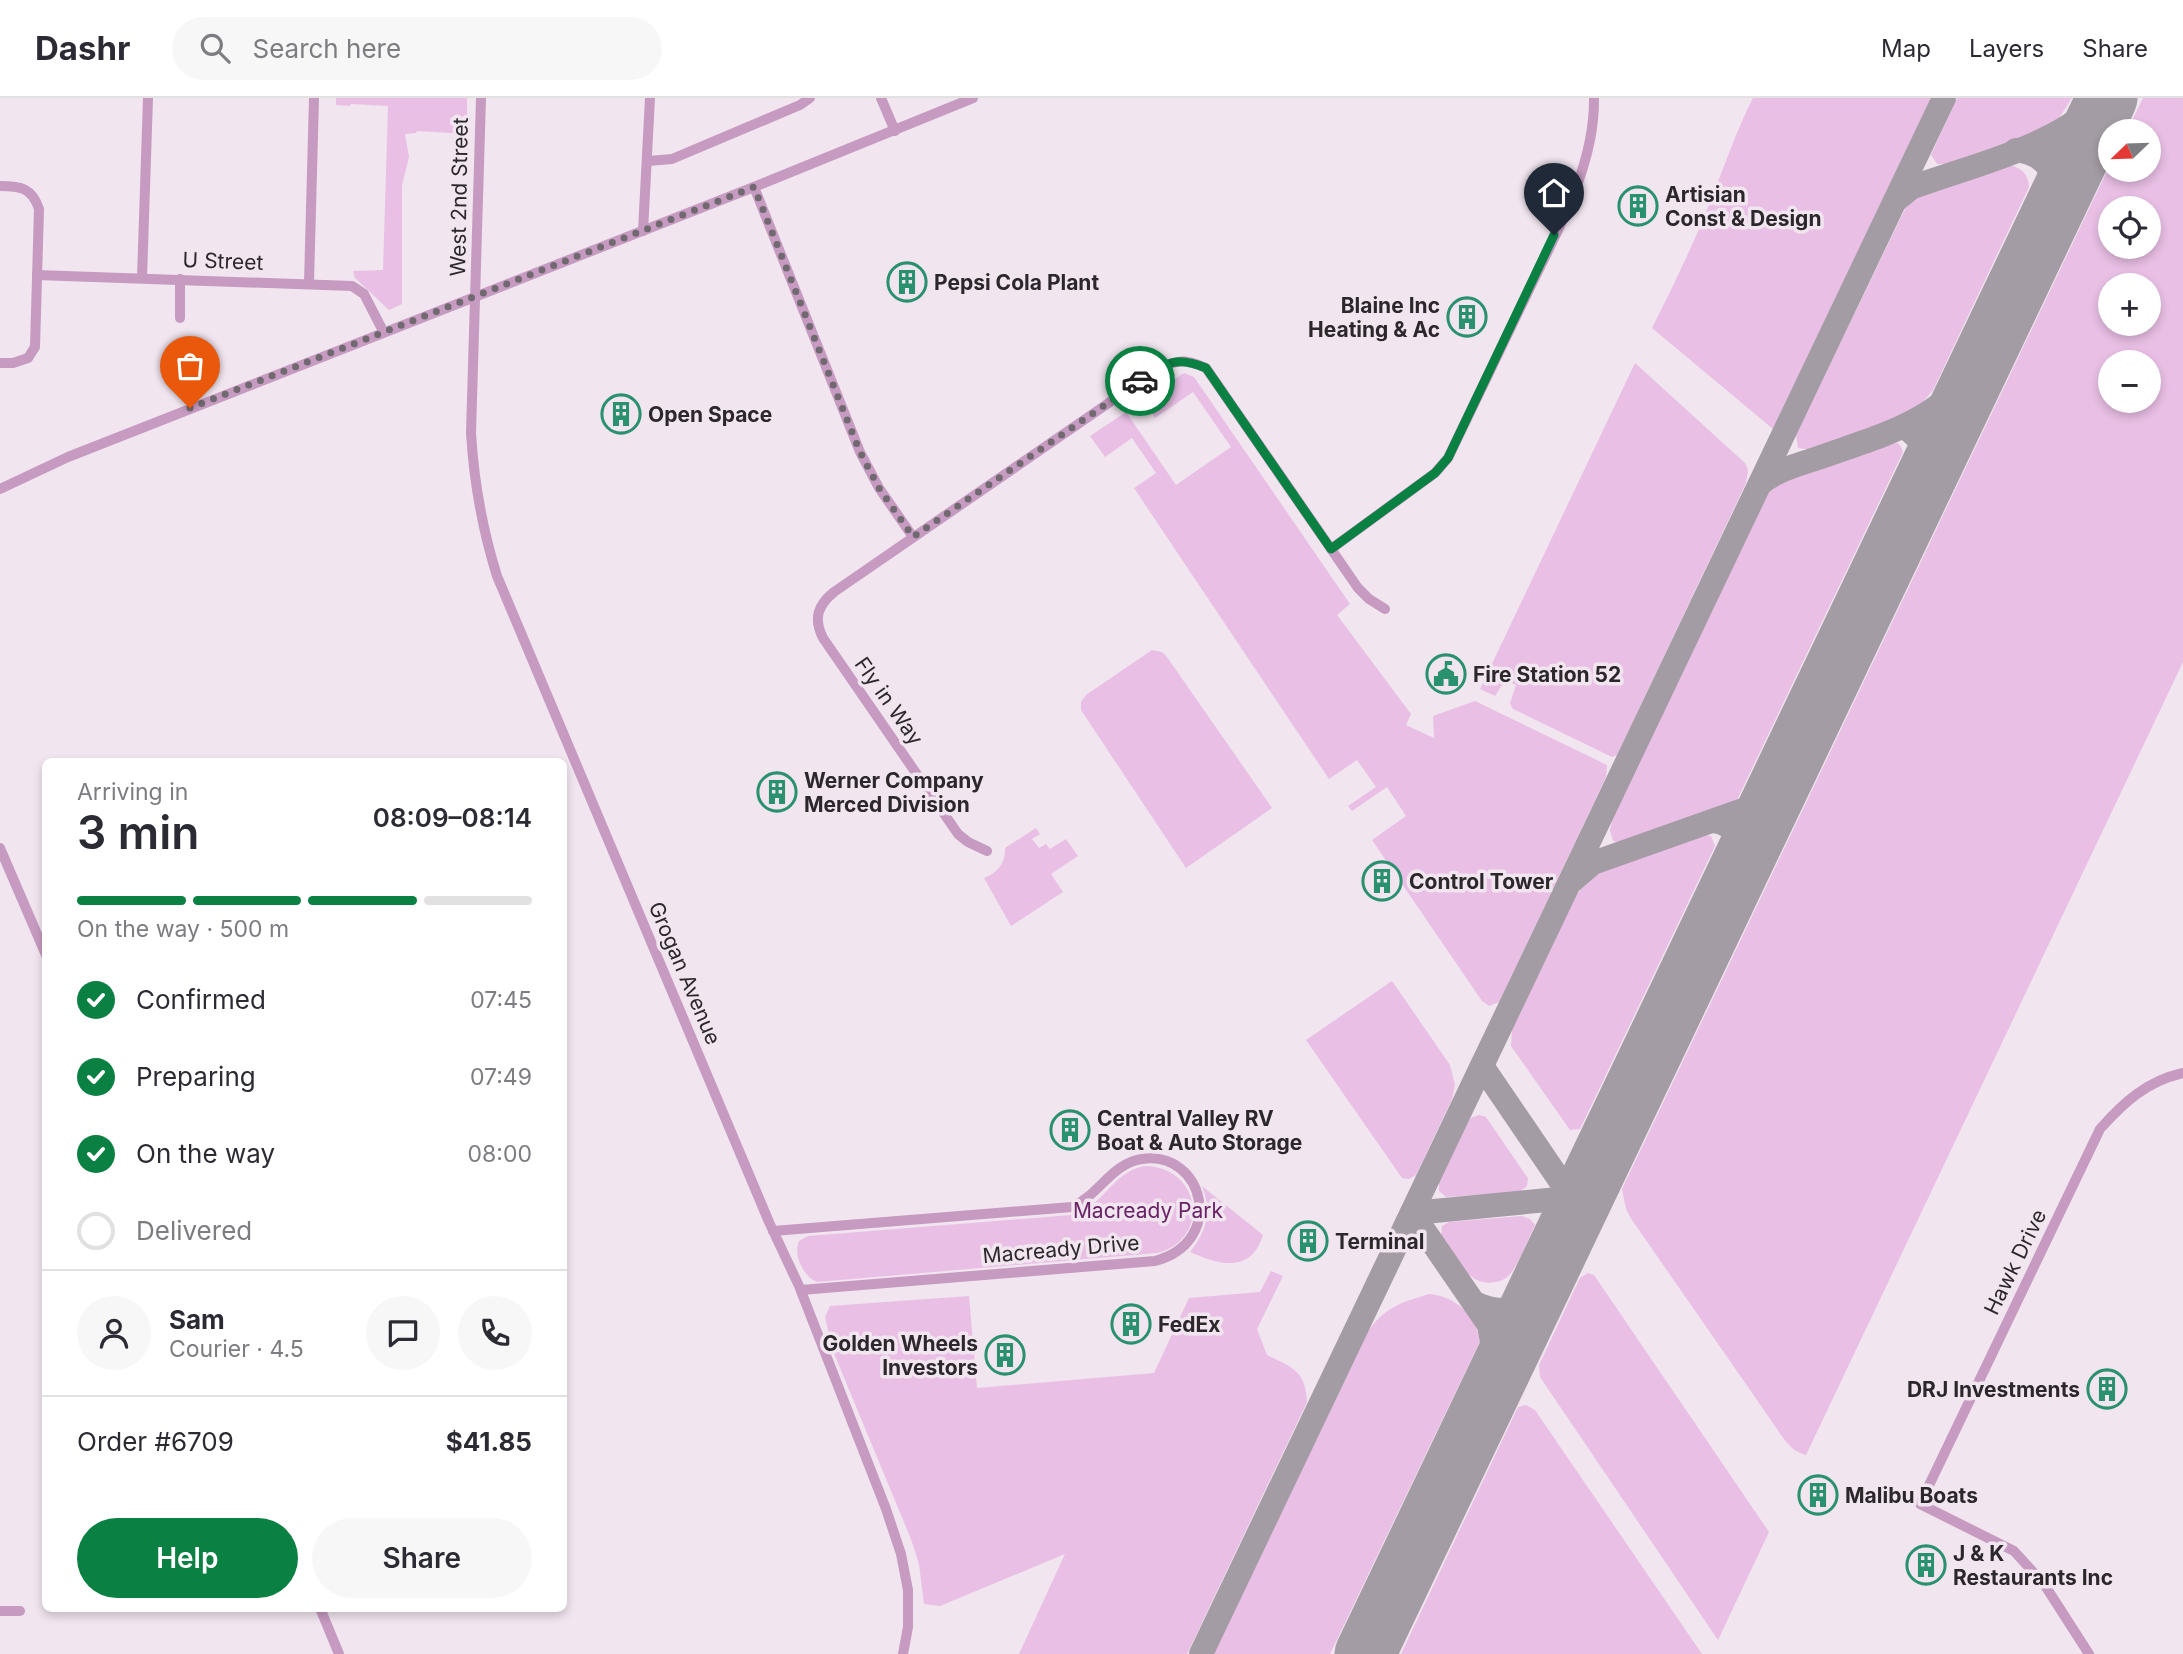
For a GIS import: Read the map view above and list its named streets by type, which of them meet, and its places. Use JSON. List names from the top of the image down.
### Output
{
  "streets": {
    "street": [
      "West 2nd Street",
      "U Street",
      "Fly in Way",
      "Grogan Avenue",
      "Macready Drive",
      "Hawk Drive"
    ]
  },
  "crossings": [
    ["West 2nd Street", "Grogan Avenue"],
    ["Grogan Avenue", "Macready Drive"]
  ],
  "parks": ["Macready Park"],
  "places": {
    "building": [
      "Artisian Const & Design",
      "Pepsi Cola Plant",
      "Blaine Inc Heating & Ac",
      "Open Space",
      "Werner Company Merced Division",
      "Control Tower",
      "Central Valley RV Boat & Auto Storage",
      "Terminal",
      "FedEx",
      "Golden Wheels Investors",
      "DRJ Investments",
      "Malibu Boats",
      "J & K Restaurants Inc"
    ],
    "public building": ["Fire Station 52"]
  },
  "north": "bottom left",
  "page": {
    "header": "Dashr",
    "search": "Search here",
    "nav": ["Map", "Layers", "Share"],
    "map_buttons": ["+", "−"],
    "heading": ["3 min", "Arriving in", "08:09–08:14"],
    "panel": [
      "Sam",
      "Courier · 4.5",
      "Order #6709",
      "$41.85"
    ],
    "bar": "On the way · 500 m",
    "list": [
      ["Confirmed", "07:45"],
      ["Preparing", "07:49"],
      ["On the way", "08:00"],
      "Delivered"
    ],
    "buttons": ["Help", "Share"]
  }
}
